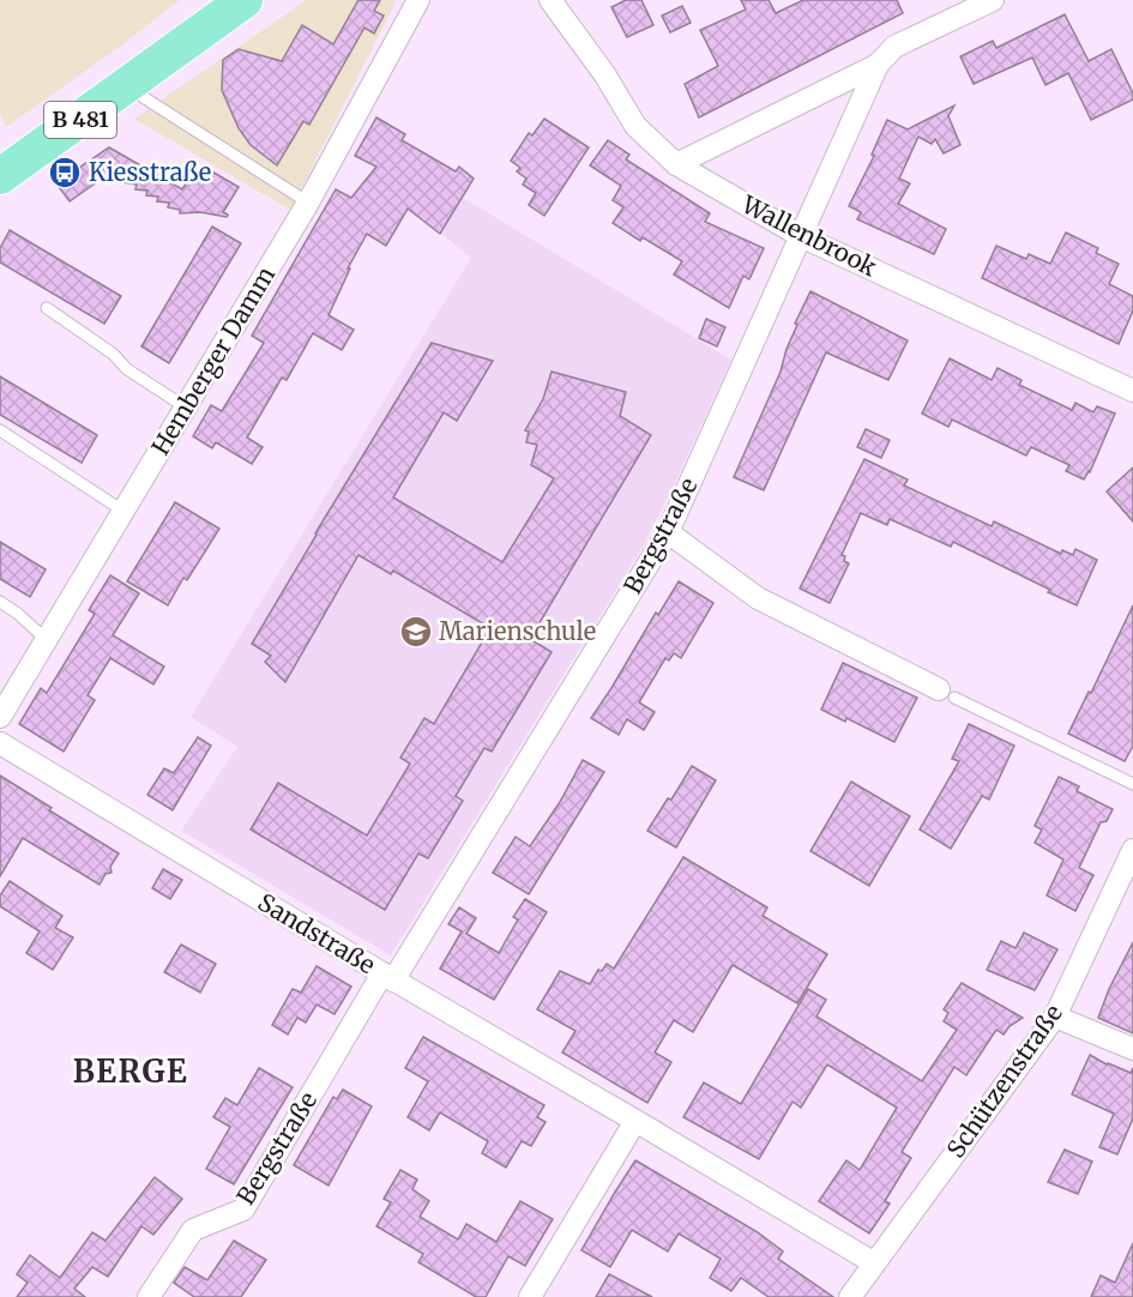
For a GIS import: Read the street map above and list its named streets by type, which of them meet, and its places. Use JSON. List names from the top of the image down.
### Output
{
  "streets": {
    "main road": ["B 481"],
    "street": [
      "Wallenbrook",
      "Hemberger Damm",
      "Bergstraße",
      "Sandstraße",
      "Schützenstraße"
    ]
  },
  "crossings": [
    ["Wallenbrook", "Bergstraße"],
    ["Bergstraße", "Sandstraße"],
    ["Sandstraße", "Schützenstraße"]
  ],
  "districts": ["BERGE"],
  "places": {
    "bus stop": ["Kiesstraße"],
    "school or university": ["Marienschule"]
  }
}
